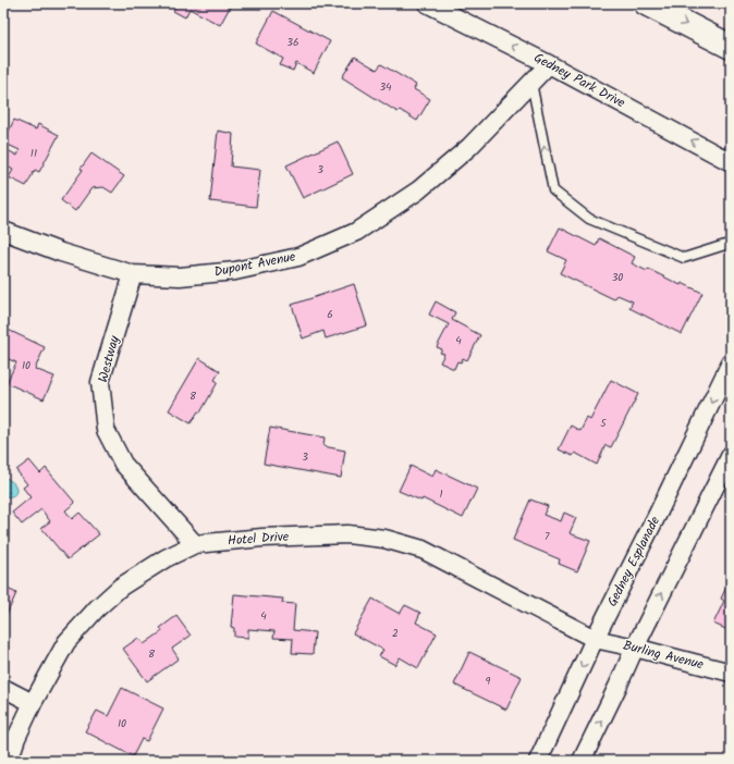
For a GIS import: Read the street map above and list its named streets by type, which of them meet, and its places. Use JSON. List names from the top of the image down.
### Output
{
  "streets": {
    "street": [
      "Gedney Park Drive",
      "Dupont Avenue",
      "Westway",
      "Hotel Drive",
      "Gedney Esplanade",
      "Burling Avenue"
    ]
  },
  "crossings": [
    ["Gedney Park Drive", "Dupont Avenue"],
    ["Dupont Avenue", "Westway"],
    ["Westway", "Hotel Drive"],
    ["Hotel Drive", "Gedney Esplanade"],
    ["Hotel Drive", "Burling Avenue"],
    ["Gedney Esplanade", "Burling Avenue"]
  ],
  "one_way": ["Gedney Park Drive"],
  "house_numbers": [
    "36",
    "34",
    "11",
    "3",
    "30",
    "6",
    "4",
    "10",
    "8",
    "5",
    "3",
    "1",
    "7",
    "4",
    "2",
    "8",
    "9",
    "10"
  ]
}
